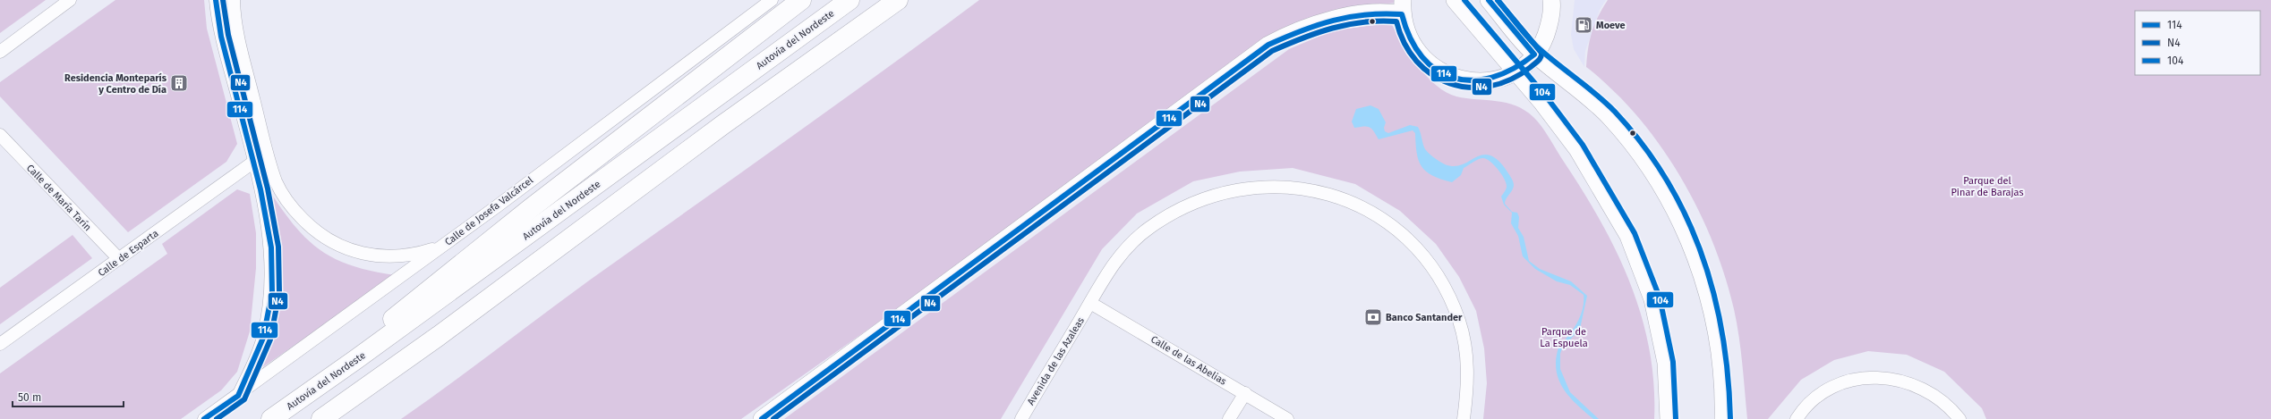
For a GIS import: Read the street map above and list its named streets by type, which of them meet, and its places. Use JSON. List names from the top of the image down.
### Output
{
  "streets": {
    "highway": ["Autovía del Nordeste"],
    "street": [
      "Calle de María Tarín",
      "Calle de Josefa Valcárcel",
      "Calle de Esparta",
      "Calle de las Abelias",
      "Avenida de las Azaleas"
    ]
  },
  "crossings": [
    ["Calle de María Tarín", "Calle de Esparta"],
    ["Calle de las Abelias", "Avenida de las Azaleas"]
  ],
  "parks": ["Parque del Pinar de Barajas", "Parque de La Espuela"],
  "places": {
    "fuel station": ["Moeve"],
    "building": ["Residencia Monteparís y Centro de Día"],
    "bank": ["Banco Santander"]
  },
  "lines": ["transit line 114", "transit line N4", "transit line 104"],
  "legend": ["114", "N4", "104"],
  "scale_bar": "50 m"
}
